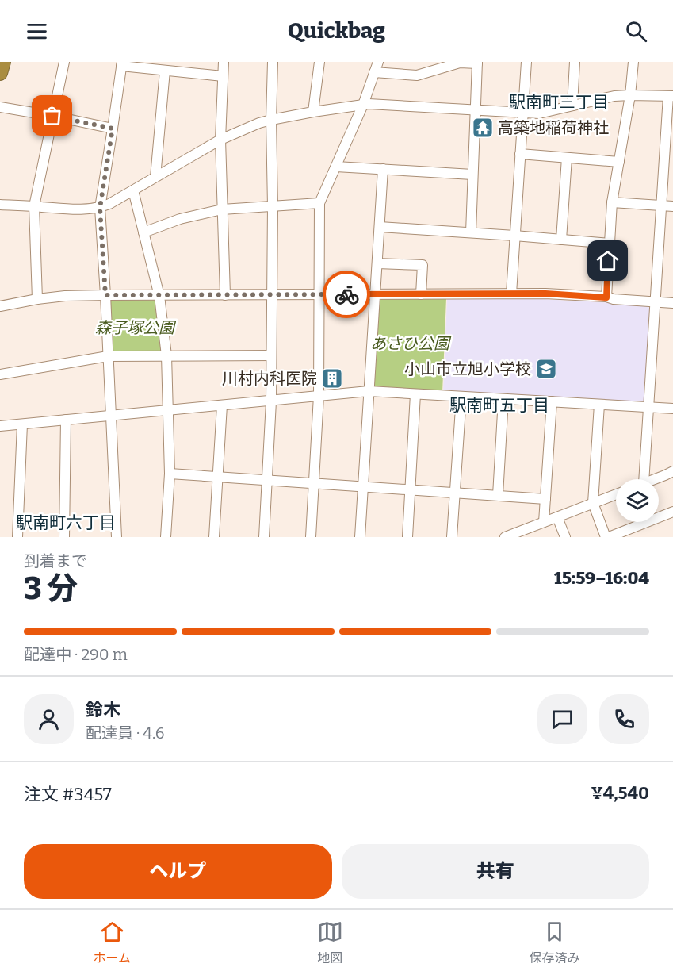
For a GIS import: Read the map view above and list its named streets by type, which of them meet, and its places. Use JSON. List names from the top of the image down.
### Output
{
  "districts": ["駅南町三丁目", "駅南町五丁目", "駅南町六丁目"],
  "parks": ["森子塚公園", "あさひ公園"],
  "places": {
    "temple": ["高築地稲荷神社"],
    "school or university": ["小山市立旭小学校"],
    "building": ["川村内科医院"]
  },
  "page": {
    "header": "Quickbag",
    "heading": ["3 分", "到着まで", "15:59–16:04"],
    "panel": [
      "鈴木",
      "配達員 · 4.6",
      "注文 #3457",
      "¥4,540"
    ],
    "bar": "配達中 · 290 m",
    "buttons": ["ヘルプ", "共有"],
    "tabs": ["ホーム", "地図", "保存済み"]
  }
}
